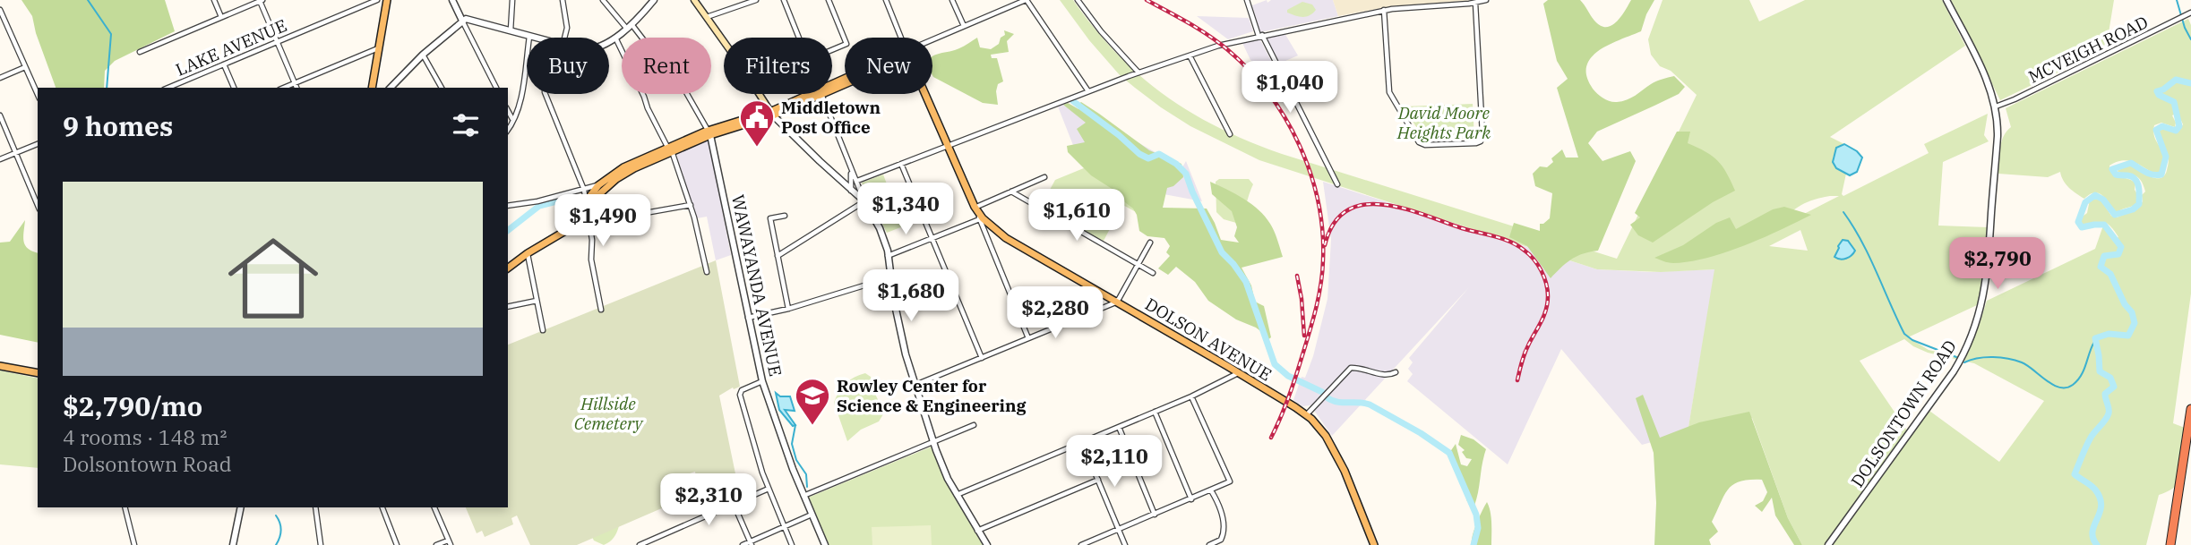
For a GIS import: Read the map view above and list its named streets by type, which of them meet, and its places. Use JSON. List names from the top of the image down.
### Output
{
  "streets": {
    "main road": ["DOLSON AVENUE"],
    "street": [
      "LAKE AVENUE",
      "MCVEIGH ROAD",
      "WAWAYANDA AVENUE",
      "DOLSONTOWN ROAD"
    ]
  },
  "crossings": [
    ["MCVEIGH ROAD", "DOLSONTOWN ROAD"]
  ],
  "parks": ["David Moore Heights Park", "Hillside Cemetery"],
  "places": {
    "public building": ["Middletown Post Office"],
    "school or university": ["Rowley Center for Science & Engineering"]
  },
  "page": {
    "chip": [
      "Buy",
      "Rent",
      "Filters",
      "New"
    ],
    "price": [
      "$1,040",
      "$1,340",
      "$1,610",
      "$1,490",
      "$2,790",
      "$1,680",
      "$2,280",
      "$2,110",
      "$2,310"
    ],
    "heading": "9 homes",
    "list": [
      {
        "name": "$2,790/mo",
        "note": "4 rooms · 148 m² · Dolsontown Road"
      }
    ]
  }
}
